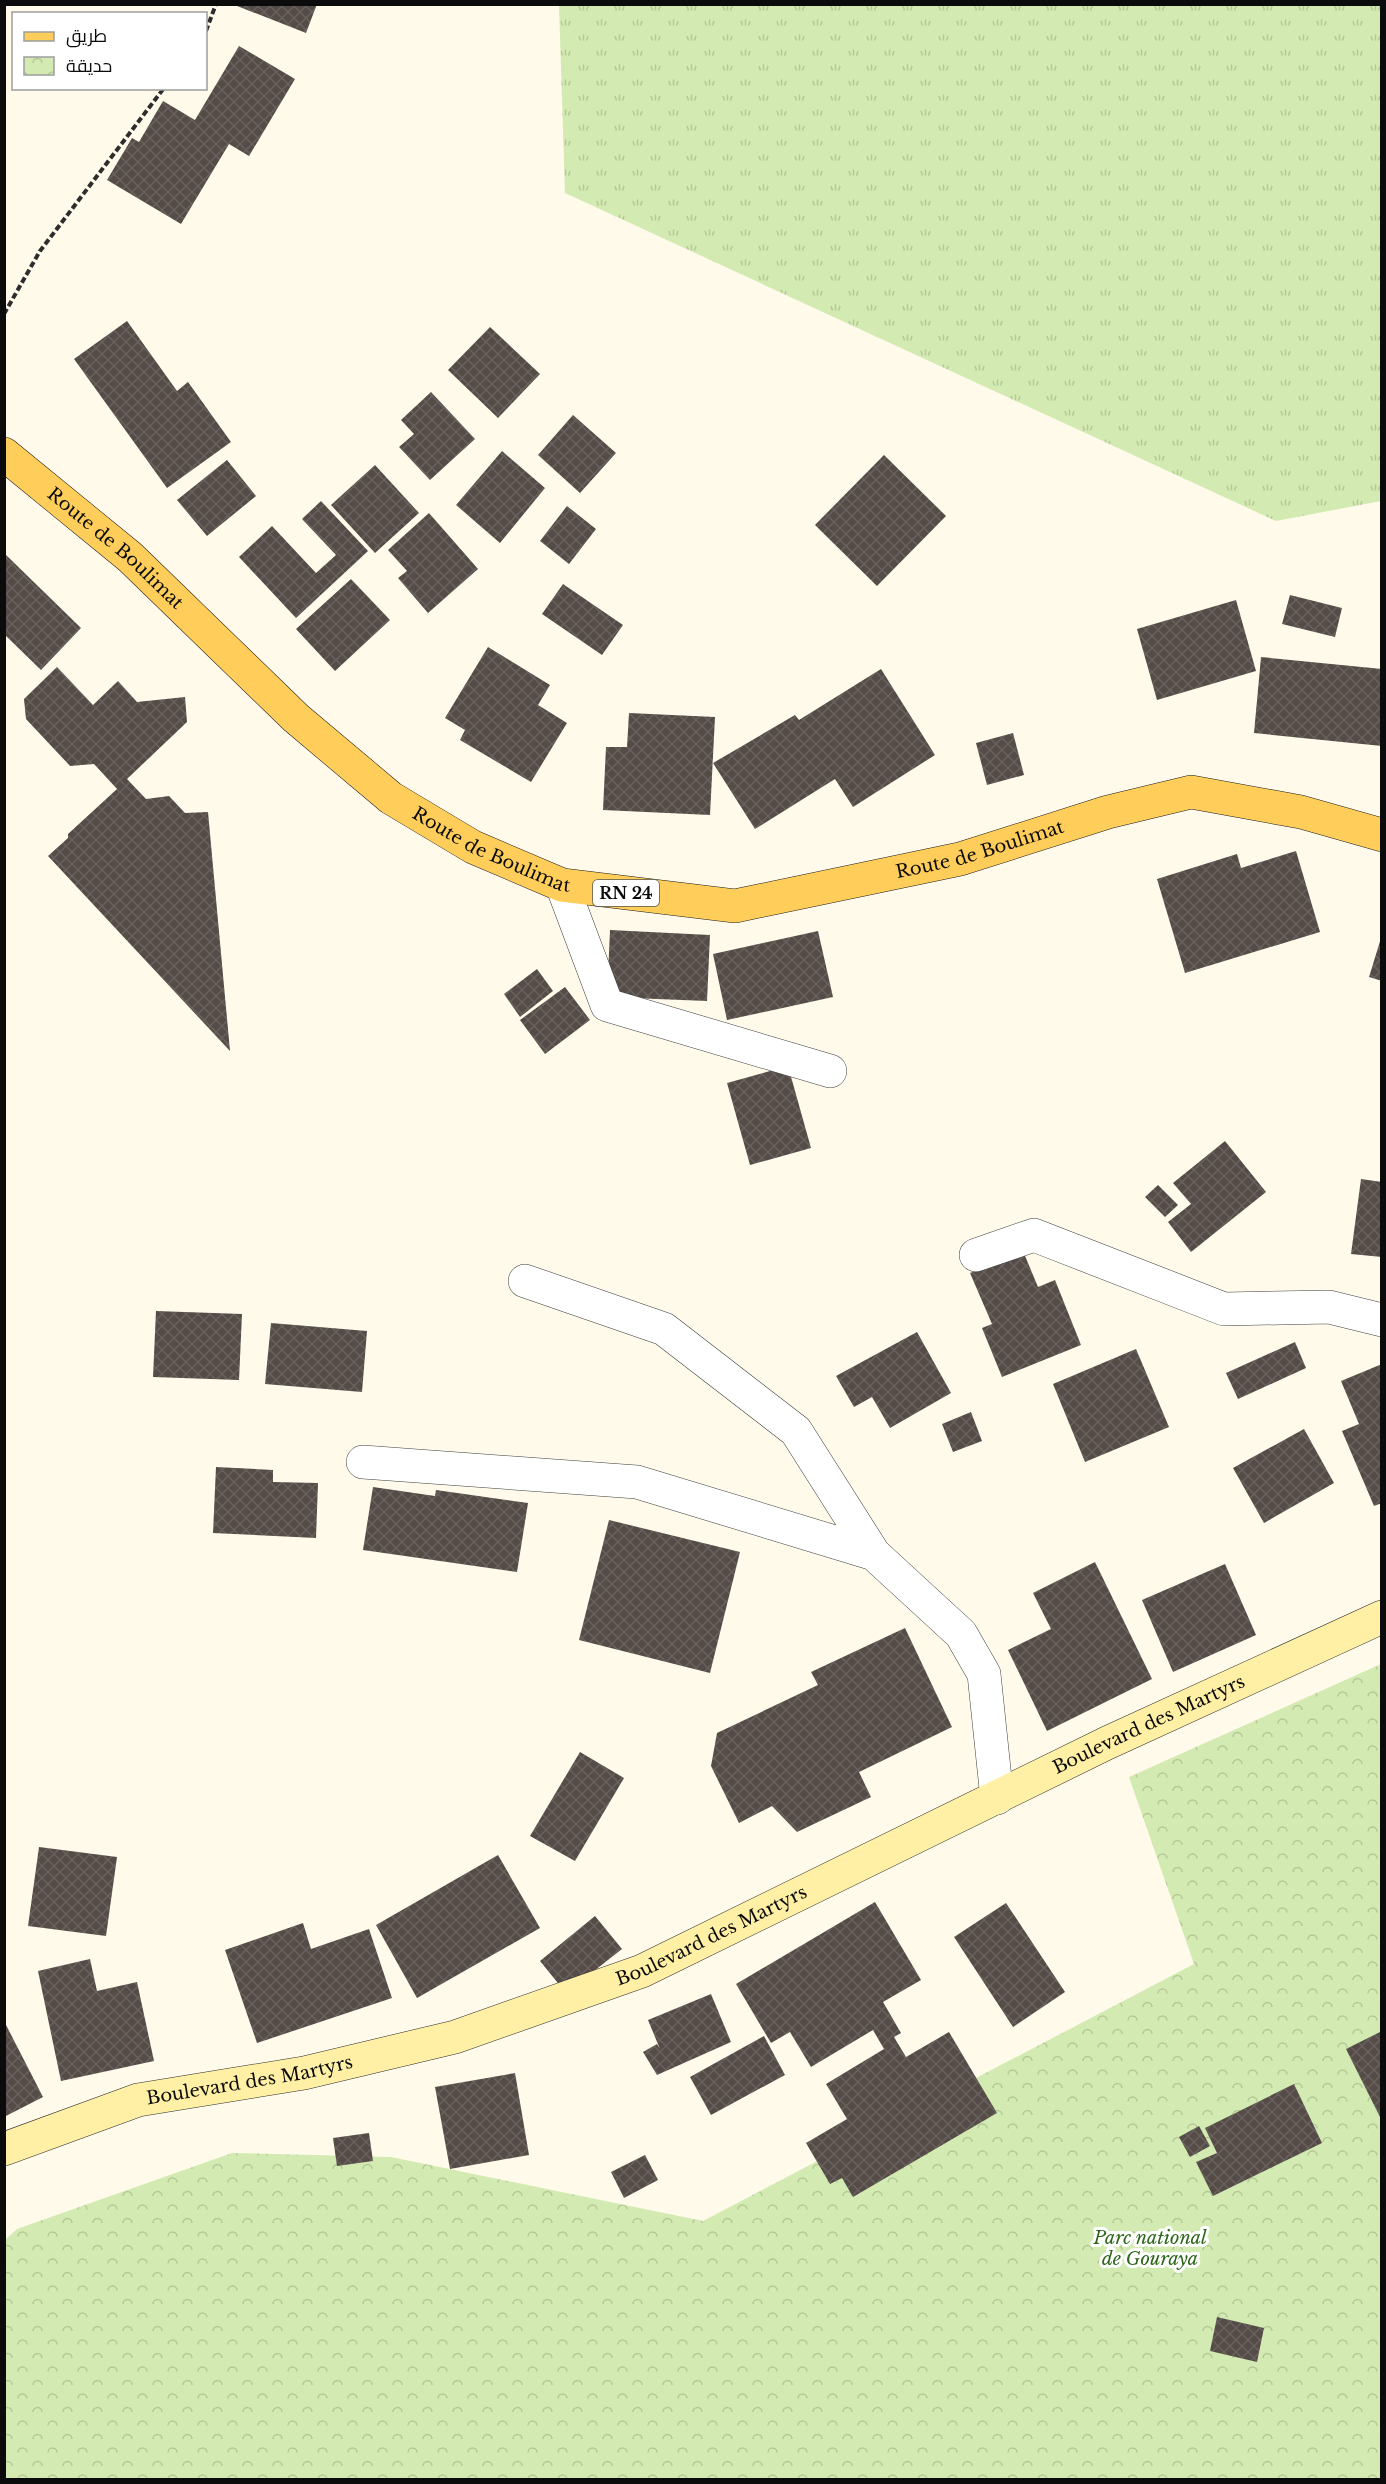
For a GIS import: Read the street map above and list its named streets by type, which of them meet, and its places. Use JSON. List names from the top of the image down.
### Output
{
  "streets": {
    "main road": ["Route de Boulimat", "RN 24", "Boulevard des Martyrs"]
  },
  "parks": ["Parc national de Gouraya"],
  "legend": ["طريق", "حديقة"]
}
